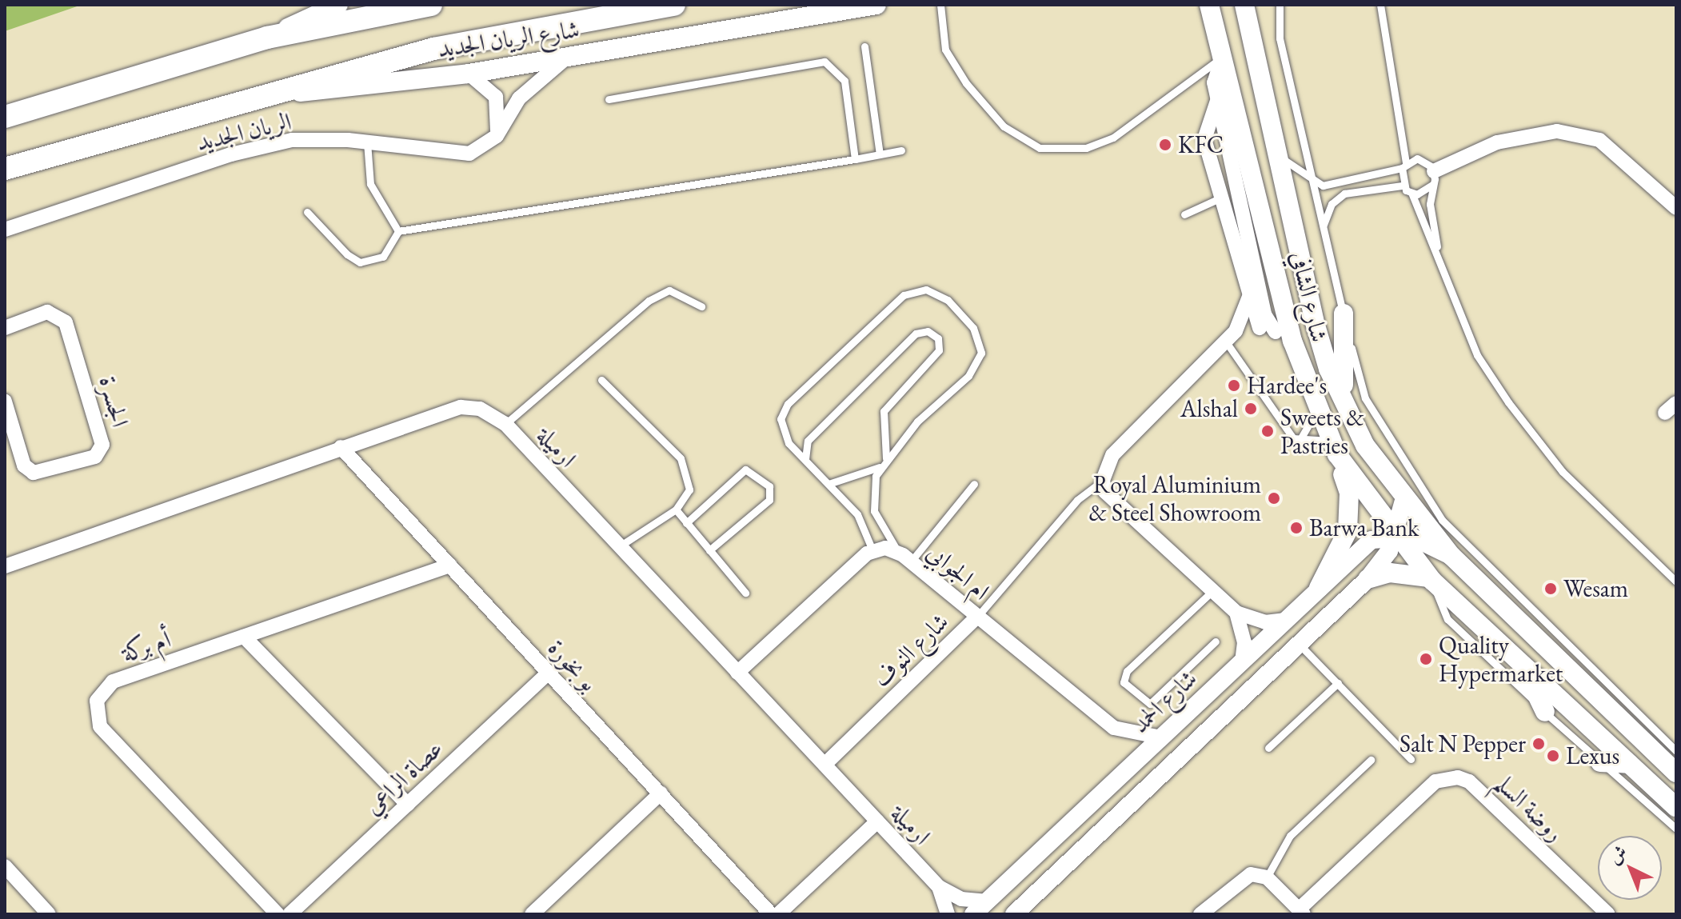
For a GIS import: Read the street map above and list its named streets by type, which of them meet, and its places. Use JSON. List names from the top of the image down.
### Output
{
  "streets": {
    "highway": ["شارع الريان الجديد"],
    "main road": ["شارع الشافي"],
    "street": [
      "الريان الجديد",
      "الجسرة",
      "ارميلة",
      "ام الجوابي",
      "أم بركة",
      "شارع النوف",
      "بو بخورة",
      "شارع الحمد",
      "عصاة الراعي",
      "روضة السلم"
    ]
  },
  "crossings": [
    ["شارع الشافي", "شارع الحمد"],
    ["ارميلة", "شارع النوف"],
    ["ارميلة", "بو بخورة"],
    ["ارميلة", "شارع الحمد"],
    ["ام الجوابي", "شارع النوف"],
    ["ام الجوابي", "شارع الحمد"],
    ["أم بركة", "بو بخورة"],
    ["بو بخورة", "عصاة الراعي"]
  ],
  "places": [
    "KFC",
    "Hardee's",
    "Alshal",
    "Sweets & Pastries",
    "Royal Aluminium & Steel Showroom",
    "Barwa Bank",
    "Wesam",
    "Quality Hypermarket",
    "Salt N Pepper",
    "Lexus"
  ],
  "north": "top left"
}
